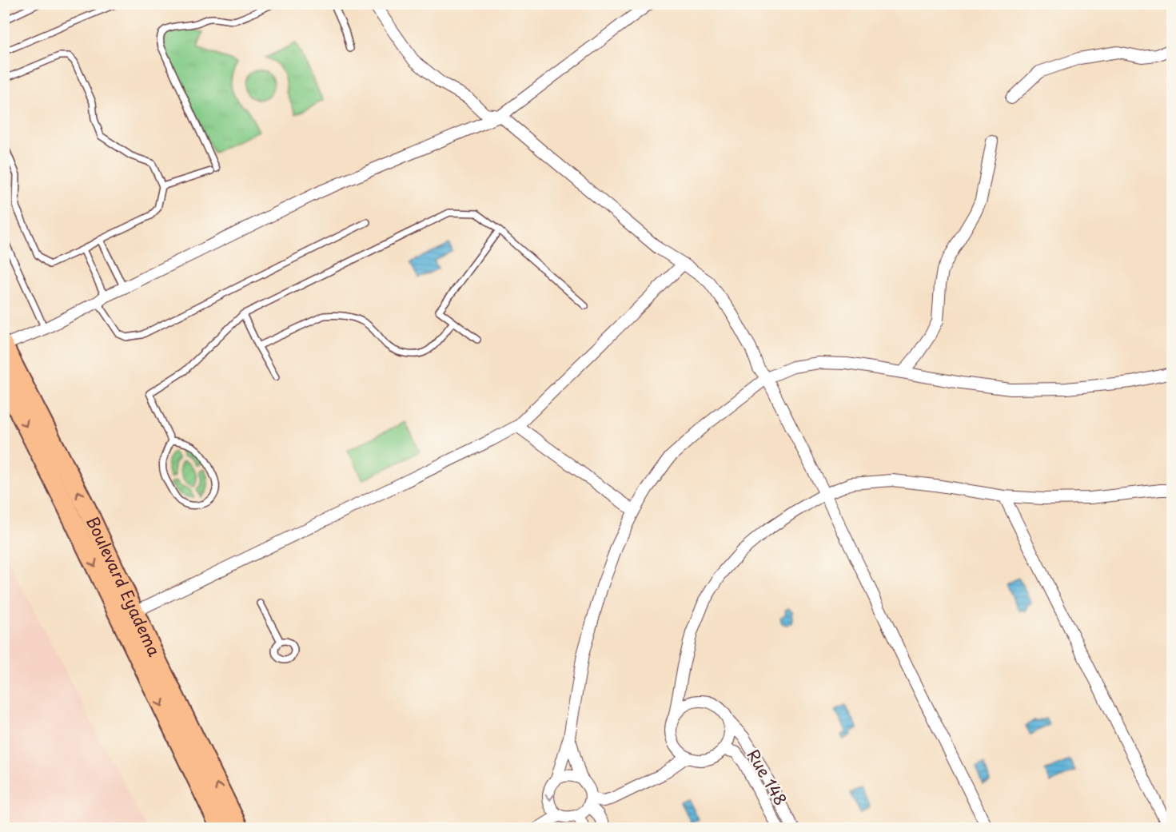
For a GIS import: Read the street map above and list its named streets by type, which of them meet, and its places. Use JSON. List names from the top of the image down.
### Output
{
  "streets": {
    "highway": ["Boulevard Eyadema"],
    "street": ["Rue 148"]
  }
}
